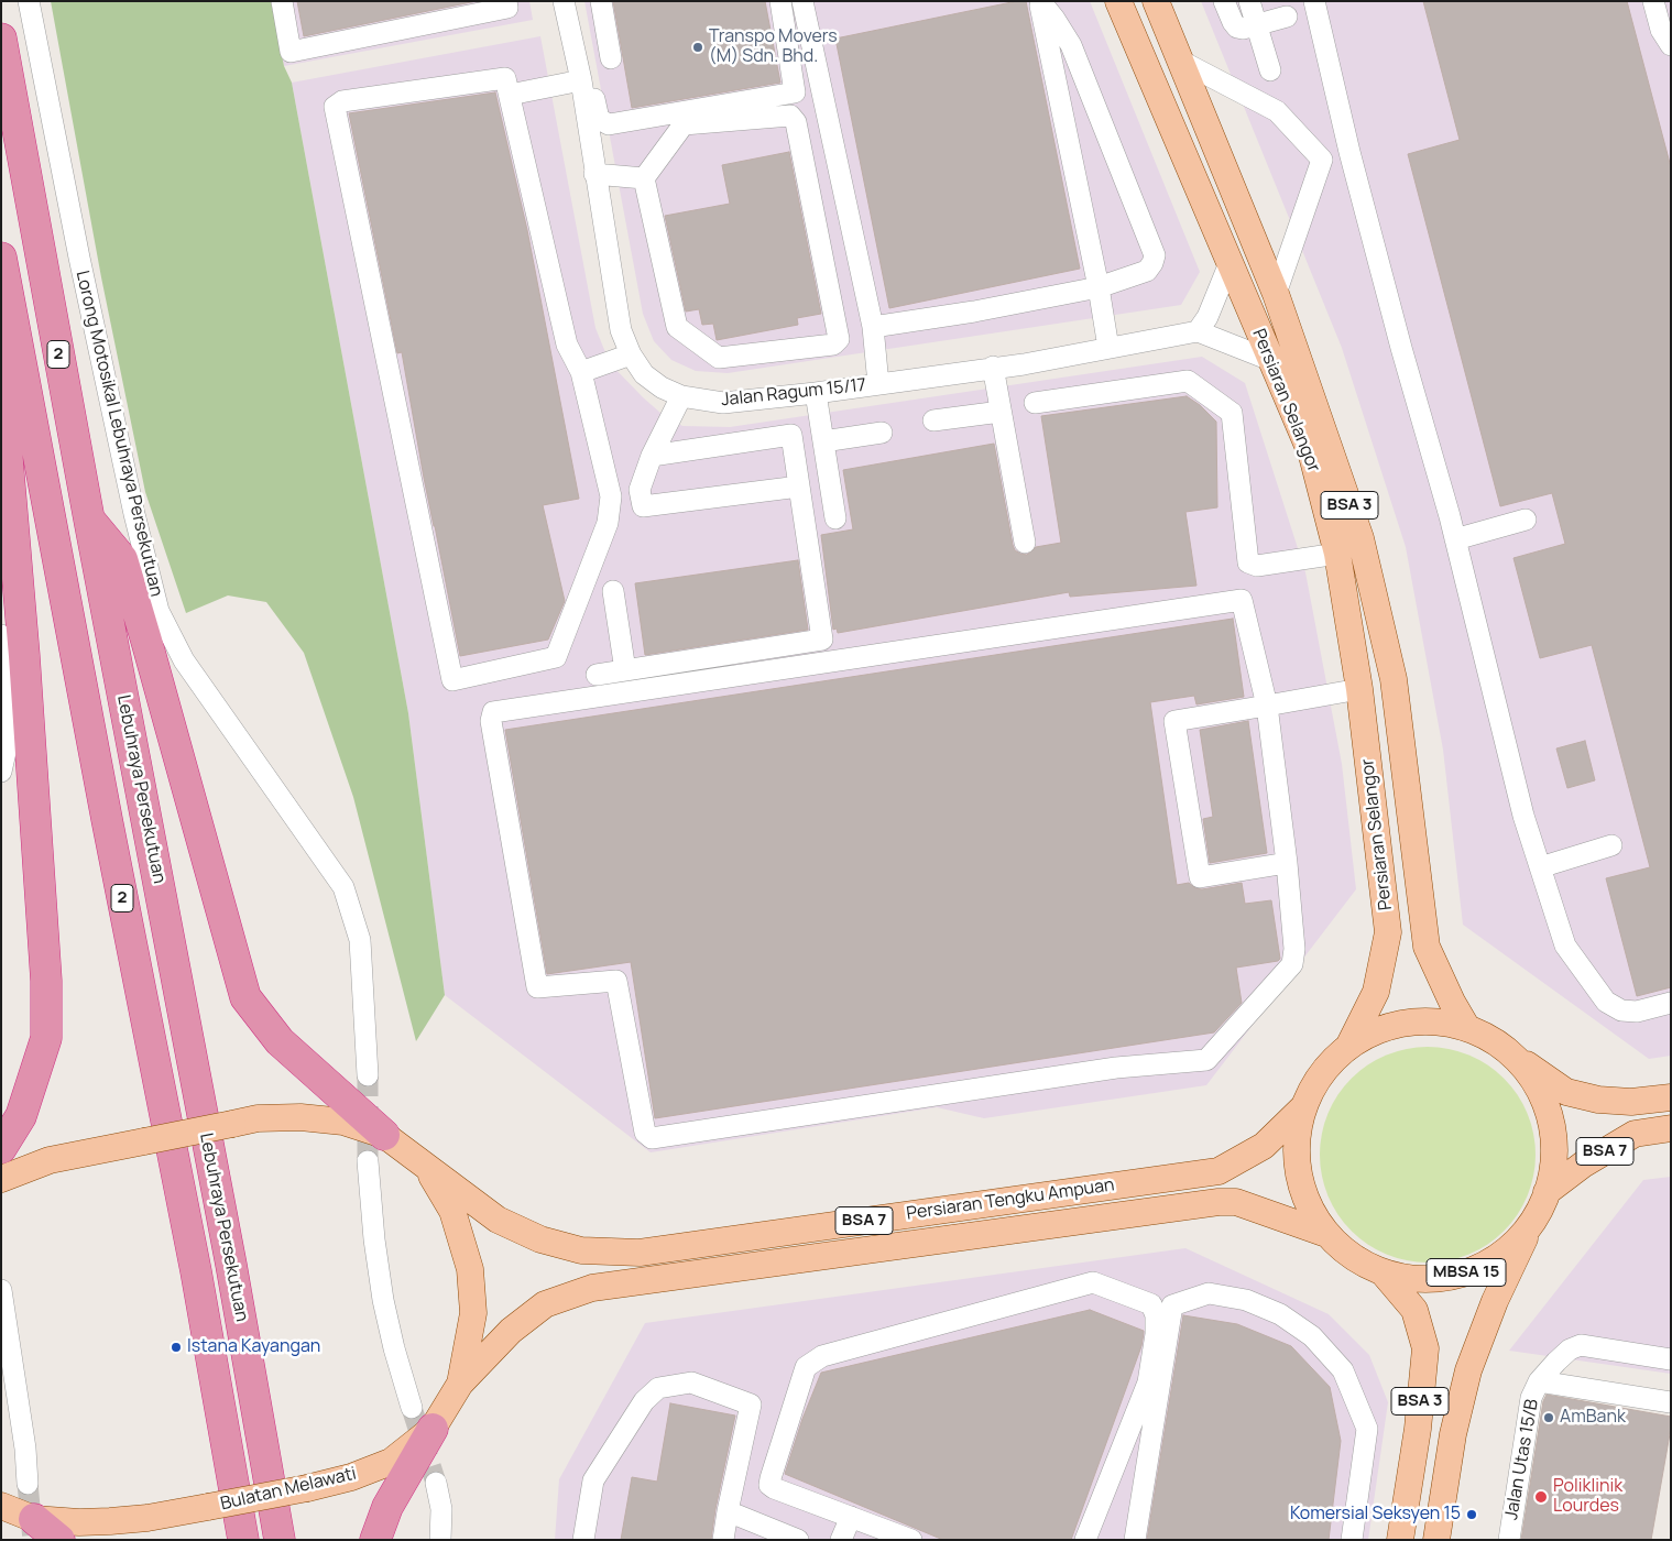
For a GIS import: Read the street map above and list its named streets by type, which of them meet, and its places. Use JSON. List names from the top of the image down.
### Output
{
  "streets": {
    "highway": ["2", "Lebuhraya Persekutuan"],
    "main road": [
      "Persiaran Selangor",
      "BSA 3",
      "BSA 7",
      "Persiaran Tengku Ampuan",
      "MBSA 15",
      "Bulatan Melawati"
    ],
    "street": ["Jalan Ragum 15/17", "Lorong Motosikal Lebuhraya Persekutuan", "Jalan Utas 15/B"]
  },
  "crossings": [
    ["Persiaran Selangor", "MBSA 15"],
    ["BSA 3", "MBSA 15"],
    ["BSA 7", "MBSA 15"],
    ["Persiaran Tengku Ampuan", "MBSA 15"],
    ["Persiaran Tengku Ampuan", "Bulatan Melawati"]
  ],
  "places": [
    "Transpo Movers (M) Sdn. Bhd.",
    "Istana Kayangan",
    "AmBank",
    "Poliklinik Lourdes",
    "Komersial Seksyen 15"
  ]
}
